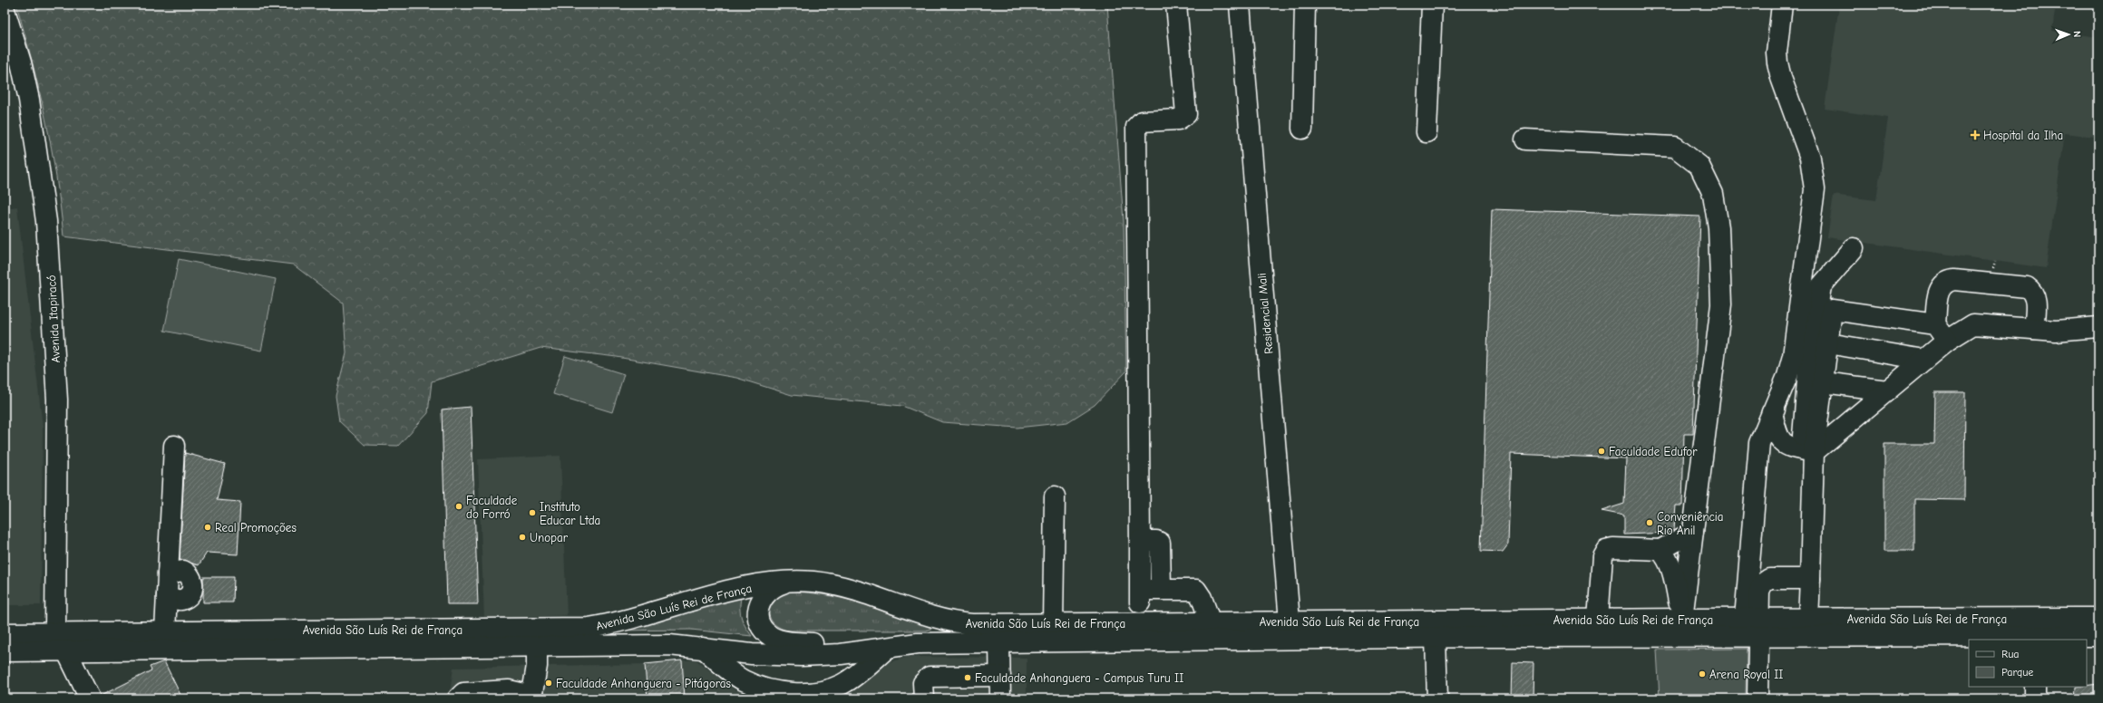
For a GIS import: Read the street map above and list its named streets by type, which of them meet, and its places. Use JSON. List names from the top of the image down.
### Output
{
  "streets": {
    "main road": ["Residencial Mali", "Avenida Itapiracó", "Avenida São Luís Rei de França"]
  },
  "crossings": [
    ["Residencial Mali", "Avenida São Luís Rei de França"],
    ["Avenida Itapiracó", "Avenida São Luís Rei de França"]
  ],
  "places": {
    "health": ["Hospital da Ilha"],
    "other": [
      "Faculdade Edufor",
      "Faculdade do Forró",
      "Instituto Educar Ltda",
      "Conveniência Rio Anil",
      "Real Promoções",
      "Unopar",
      "Arena Royal II",
      "Faculdade Anhanguera - Campus Turu II",
      "Faculdade Anhanguera - Pitágoras"
    ]
  },
  "legend": ["Rua", "Parque"],
  "north": "right"
}
